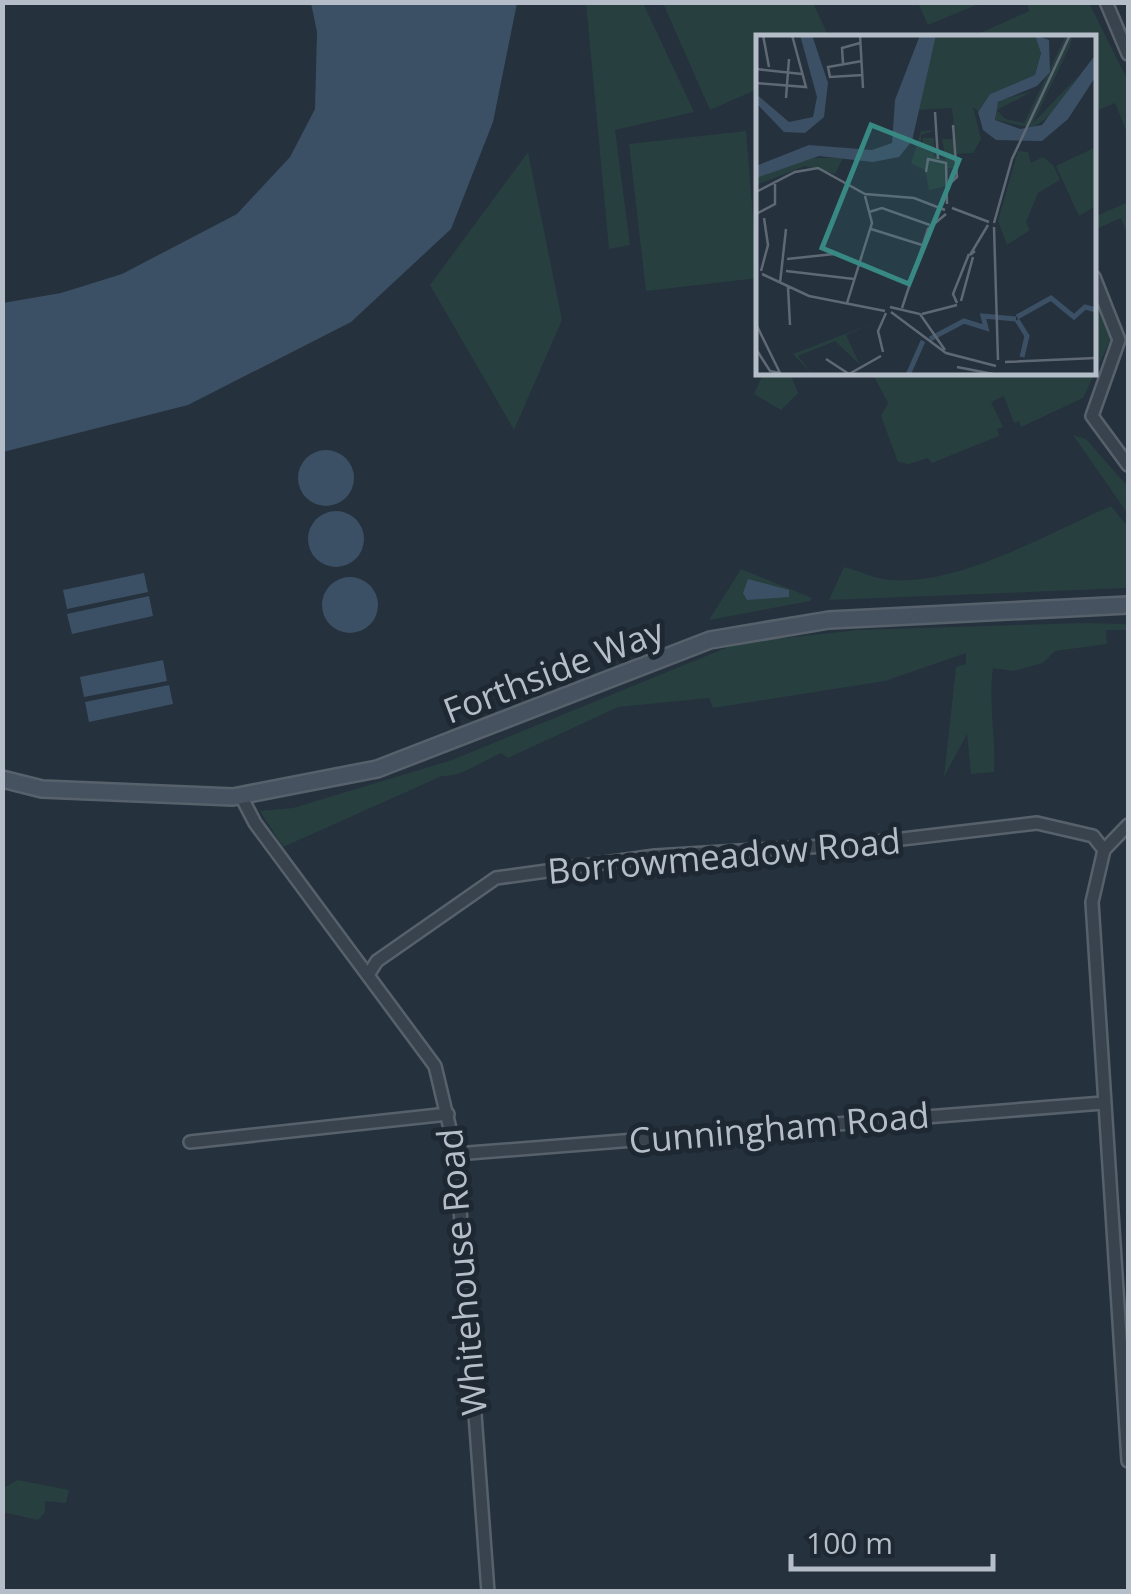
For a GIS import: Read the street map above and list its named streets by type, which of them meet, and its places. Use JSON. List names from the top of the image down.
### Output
{
  "streets": {
    "street": [
      "Forthside Way",
      "Borrowmeadow Road",
      "Cunningham Road",
      "Whitehouse Road"
    ]
  },
  "crossings": [
    ["Forthside Way", "Whitehouse Road"],
    ["Borrowmeadow Road", "Whitehouse Road"],
    ["Cunningham Road", "Whitehouse Road"]
  ],
  "scale_bar": "100 m"
}
